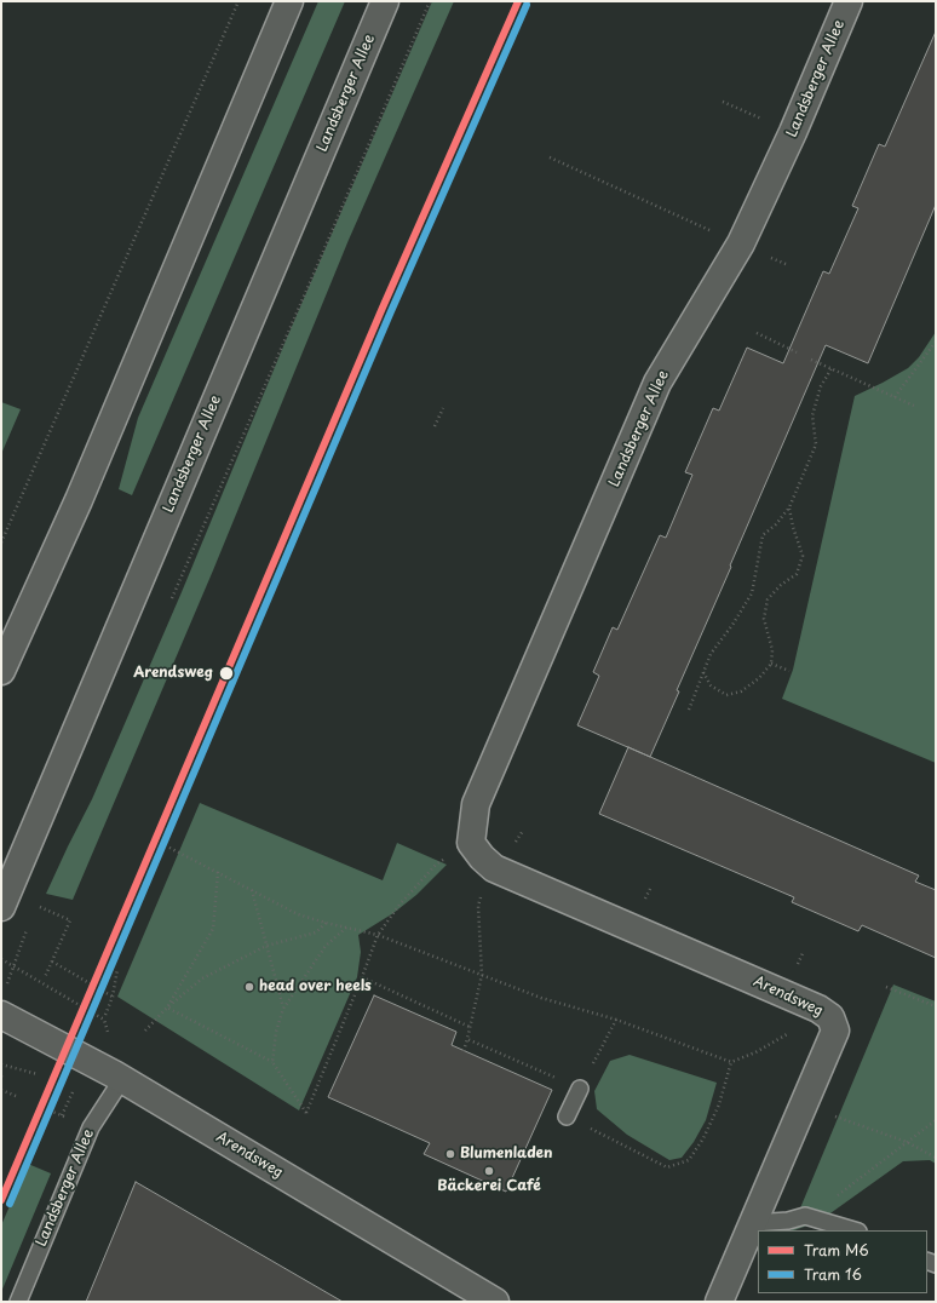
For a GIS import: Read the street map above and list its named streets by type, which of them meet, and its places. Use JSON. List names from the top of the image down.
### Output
{
  "streets": {
    "street": ["Landsberger Allee", "Arendsweg"]
  },
  "crossings": [
    ["Landsberger Allee", "Arendsweg"]
  ],
  "places": [
    "Arendsweg",
    "head over heels",
    "Blumenladen",
    "Bäckerei Café"
  ],
  "lines": ["tram line M6", "tram line 16"],
  "legend": ["Tram M6", "Tram 16"]
}
